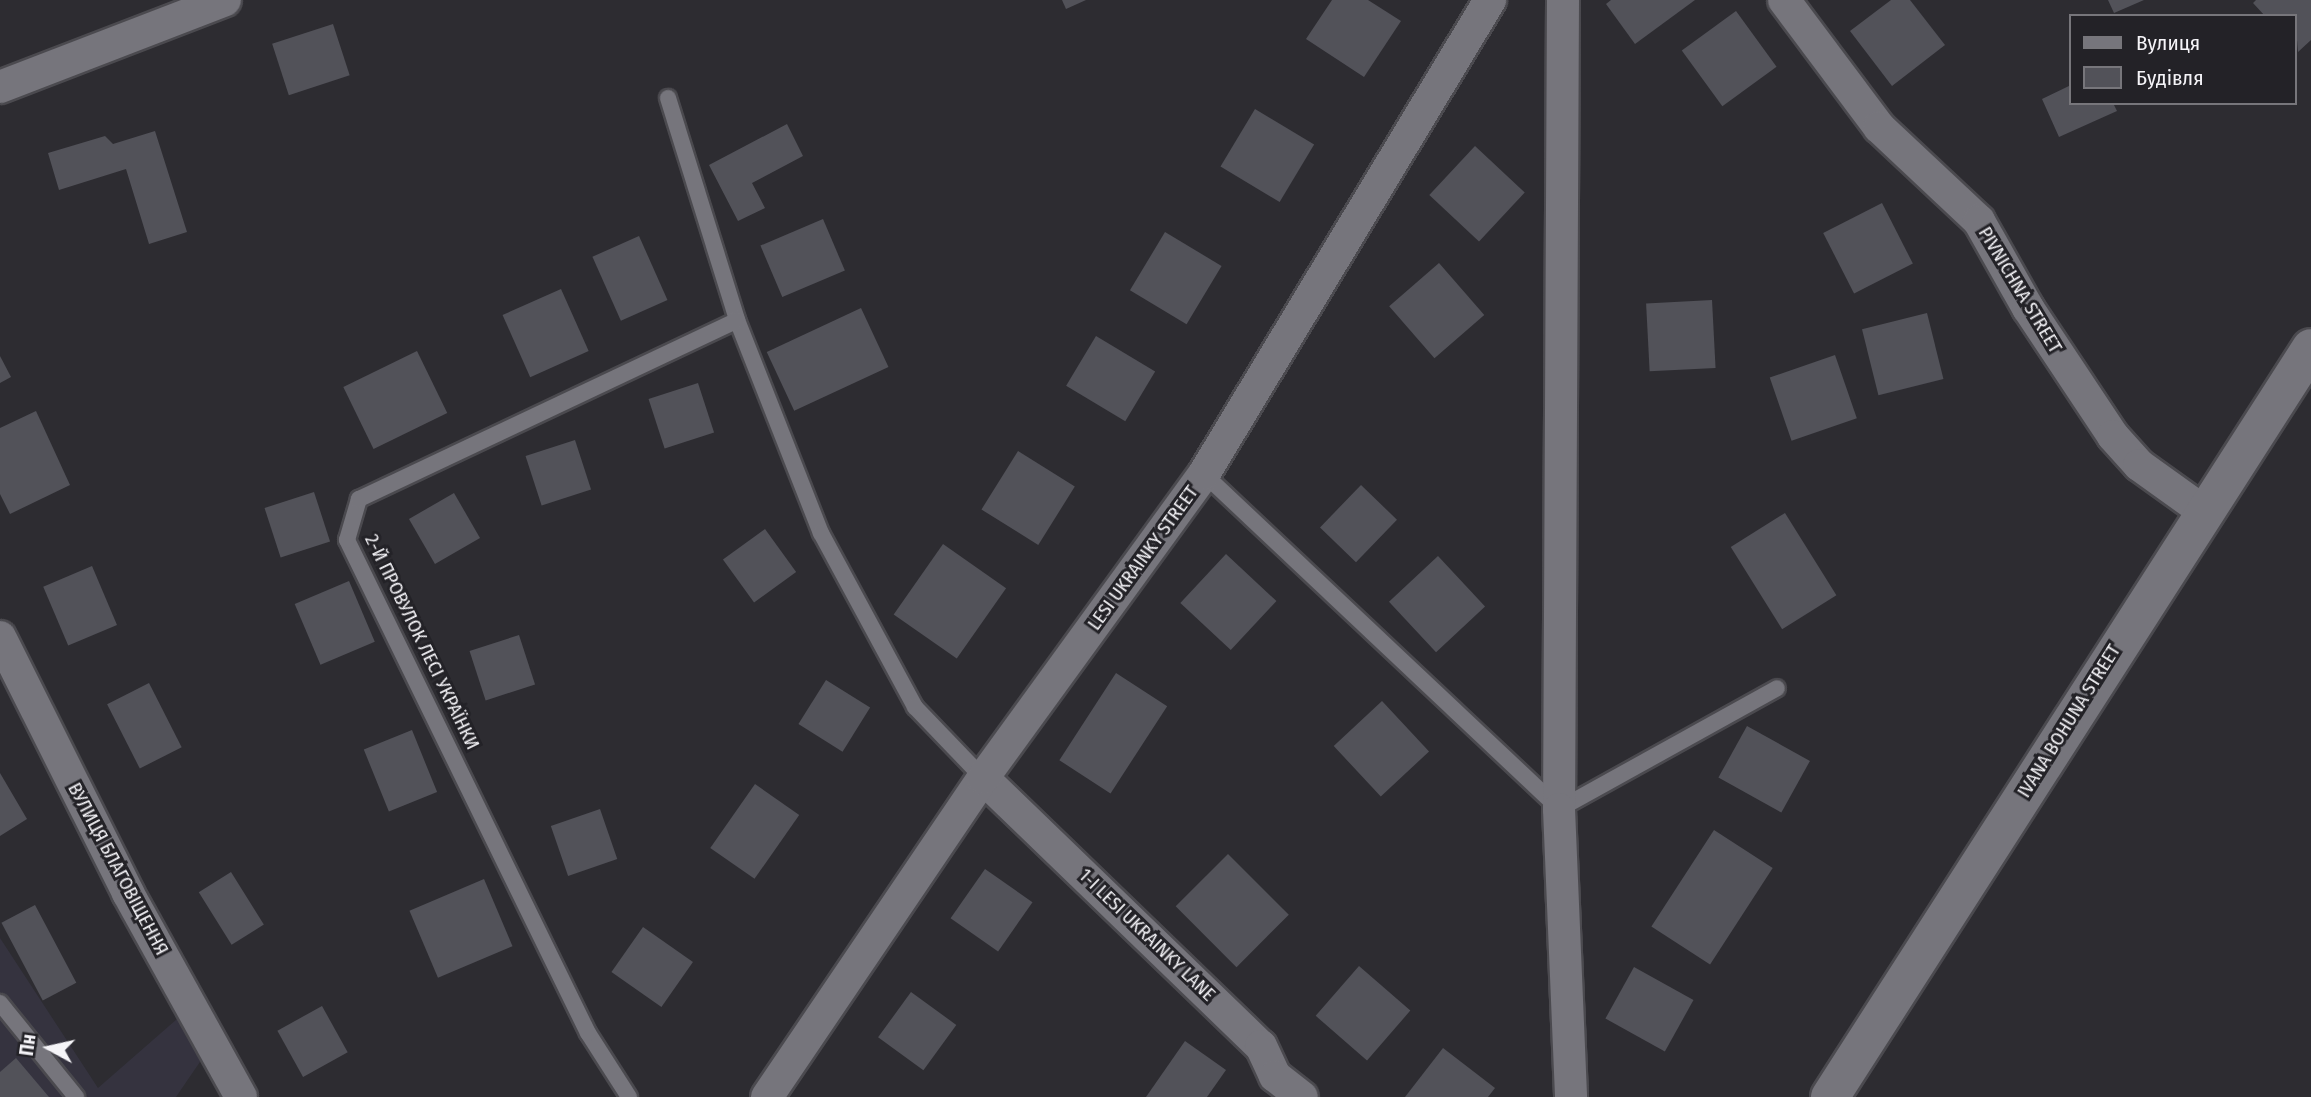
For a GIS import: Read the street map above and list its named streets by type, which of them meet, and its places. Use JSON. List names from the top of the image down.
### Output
{
  "streets": {
    "street": [
      "PIVNICHNA STREET",
      "LESI UKRAINKY STREET",
      "IVANA BOHUNA STREET",
      "ВУЛИЦЯ БЛАГОВІЩЕННЯ",
      "1-I LESI UKRAINKY LANE"
    ],
    "lane": ["2-Й ПРОВУЛОК ЛЕСІ УКРАЇНКИ"]
  },
  "crossings": [
    ["PIVNICHNA STREET", "IVANA BOHUNA STREET"],
    ["LESI UKRAINKY STREET", "1-I LESI UKRAINKY LANE"]
  ],
  "legend": ["Вулиця", "Будівля"],
  "north": "left"
}
